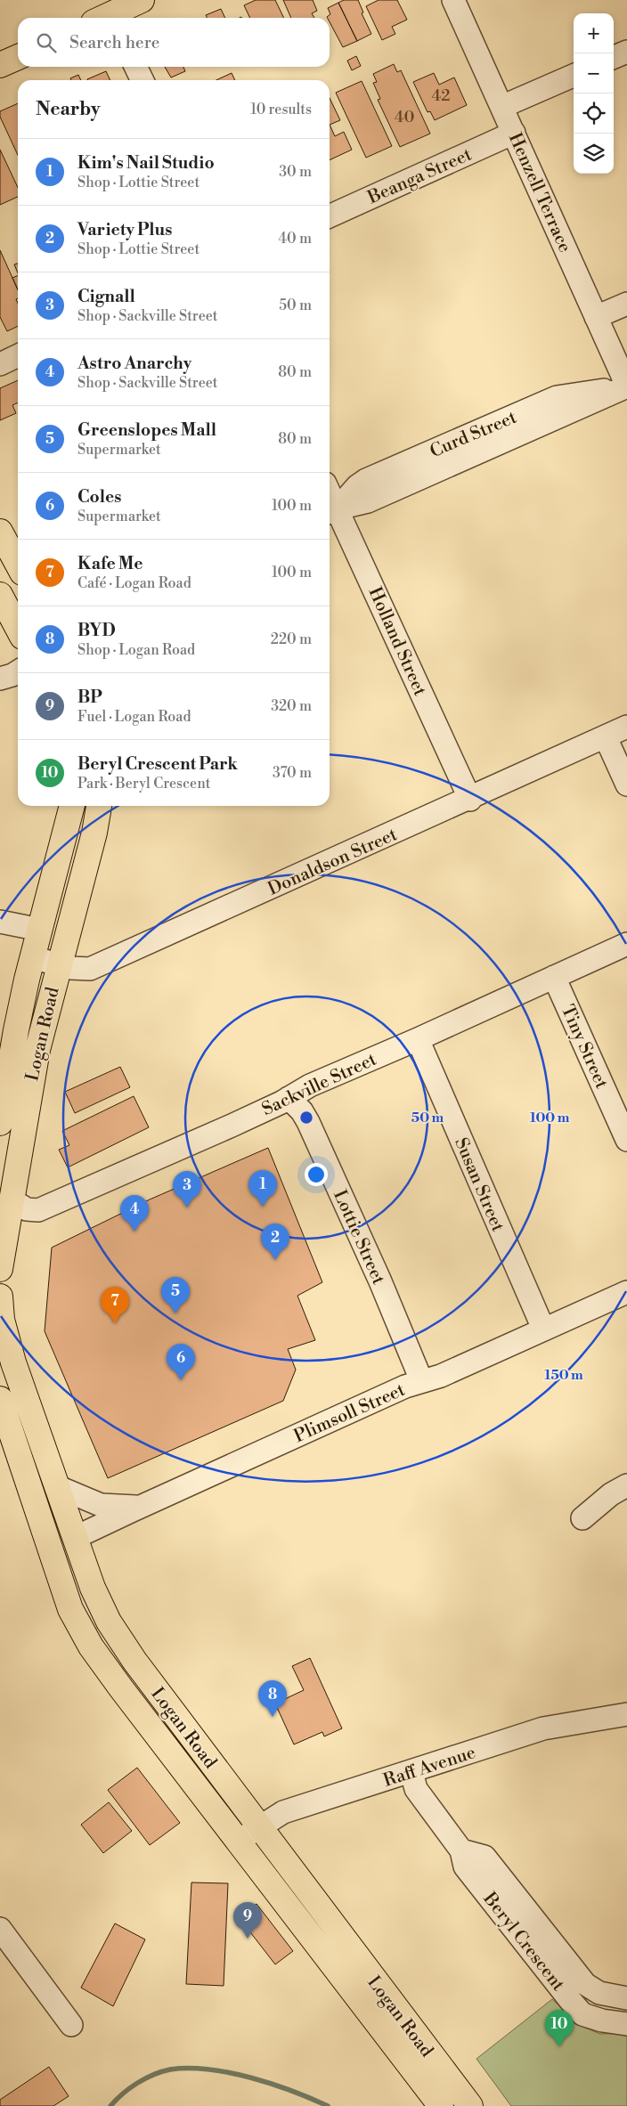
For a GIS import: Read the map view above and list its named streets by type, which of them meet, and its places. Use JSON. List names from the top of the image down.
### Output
{
  "streets": {
    "main road": ["Logan Road"],
    "street": [
      "Beanga Street",
      "Henzell Terrace",
      "Curd Street",
      "Holland Street",
      "Donaldson Street",
      "Tiny Street",
      "Sackville Street",
      "Susan Street",
      "Lottie Street",
      "Plimsoll Street",
      "Raff Avenue",
      "Beryl Crescent"
    ]
  },
  "crossings": [
    ["Beanga Street", "Henzell Terrace"],
    ["Henzell Terrace", "Curd Street"],
    ["Curd Street", "Holland Street"],
    ["Holland Street", "Donaldson Street"],
    ["Donaldson Street", "Logan Road"],
    ["Logan Road", "Sackville Street"],
    ["Logan Road", "Plimsoll Street"],
    ["Logan Road", "Raff Avenue"],
    ["Tiny Street", "Sackville Street"],
    ["Sackville Street", "Susan Street"],
    ["Sackville Street", "Lottie Street"],
    ["Susan Street", "Plimsoll Street"],
    ["Lottie Street", "Plimsoll Street"],
    ["Raff Avenue", "Beryl Crescent"]
  ],
  "house_numbers": ["42", "40"],
  "page": {
    "map_buttons": ["+", "−"],
    "search": "Search here",
    "heading": ["Nearby", "10 results"],
    "list": [
      {
        "mark": "1",
        "name": "Kim's Nail Studio",
        "note": "Shop · Lottie Street",
        "value": "30 m"
      },
      {
        "mark": "2",
        "name": "Variety Plus",
        "note": "Shop · Lottie Street",
        "value": "40 m"
      },
      {
        "mark": "3",
        "name": "Cignall",
        "note": "Shop · Sackville Street",
        "value": "50 m"
      },
      {
        "mark": "4",
        "name": "Astro Anarchy",
        "note": "Shop · Sackville Street",
        "value": "80 m"
      },
      {
        "mark": "5",
        "name": "Greenslopes Mall",
        "note": "Supermarket",
        "value": "80 m"
      },
      {
        "mark": "6",
        "name": "Coles",
        "note": "Supermarket",
        "value": "100 m"
      },
      {
        "mark": "7",
        "name": "Kafe Me",
        "note": "Café · Logan Road",
        "value": "100 m"
      },
      {
        "mark": "8",
        "name": "BYD",
        "note": "Shop · Logan Road",
        "value": "220 m"
      },
      {
        "mark": "9",
        "name": "BP",
        "note": "Fuel · Logan Road",
        "value": "320 m"
      },
      {
        "mark": "10",
        "name": "Beryl Crescent Park",
        "note": "Park · Beryl Crescent",
        "value": "370 m"
      }
    ],
    "pins": [
      "1",
      "3",
      "4",
      "2",
      "5",
      "7",
      "6",
      "8",
      "9",
      "10"
    ]
  },
  "rings": ["50 m", "100 m", "150 m"]
}
